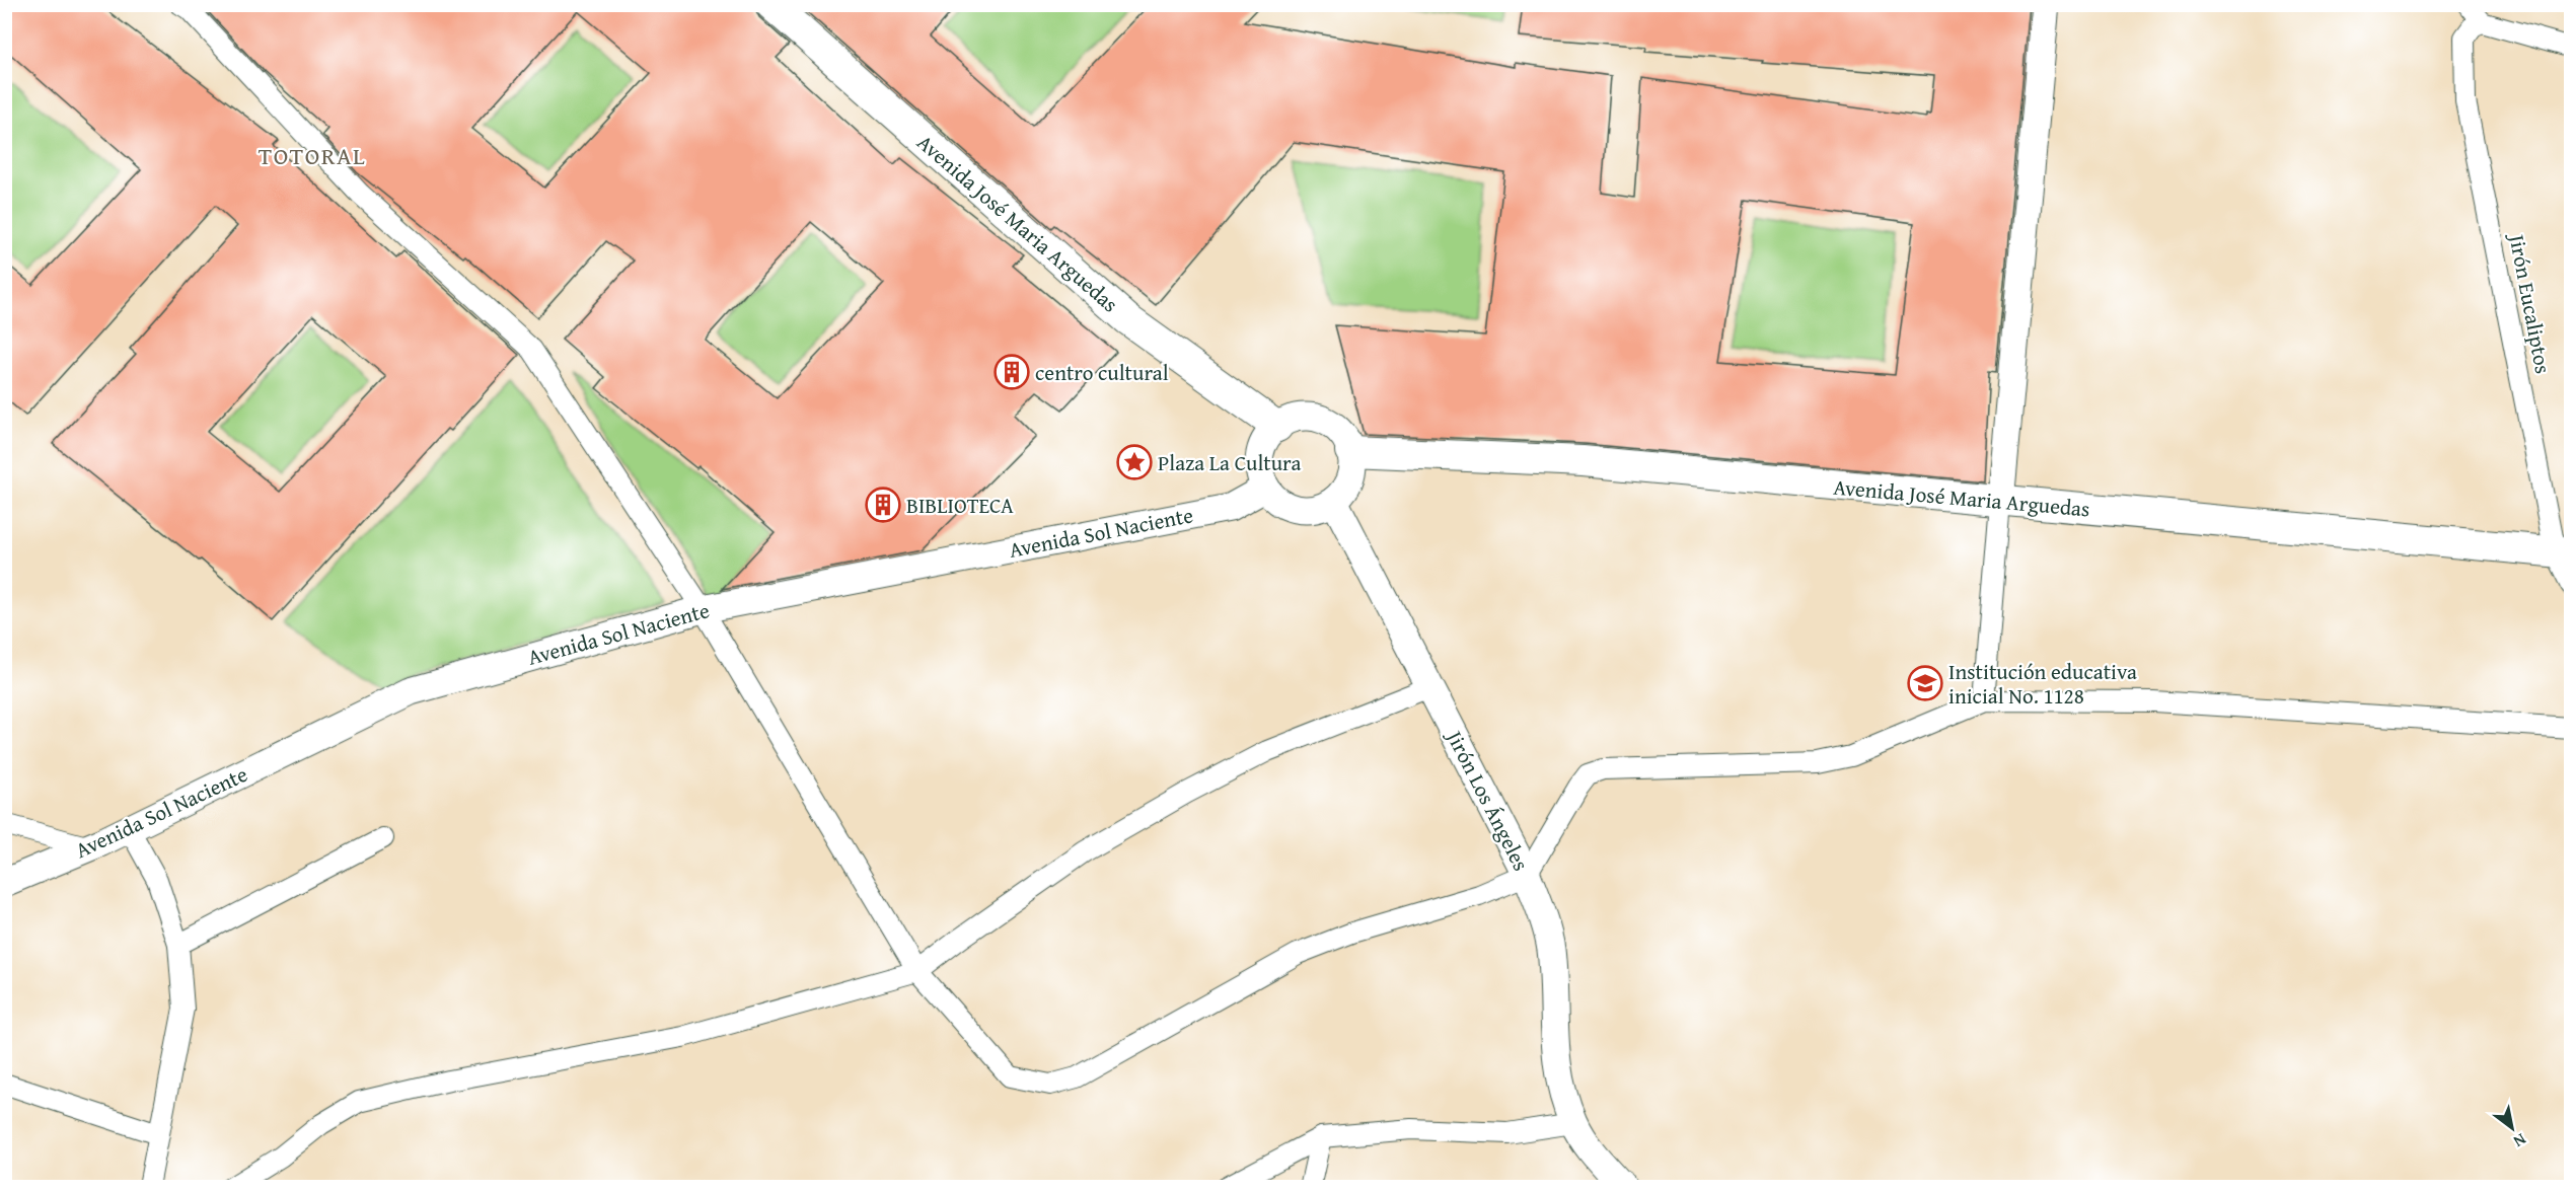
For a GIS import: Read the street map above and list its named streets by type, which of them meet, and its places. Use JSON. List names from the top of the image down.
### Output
{
  "streets": {
    "main road": ["Avenida José Maria Arguedas"],
    "street": ["Jirón Eucaliptos", "Avenida Sol Naciente", "Jirón Los Ángeles"]
  },
  "crossings": [
    ["Avenida José Maria Arguedas", "Jirón Eucaliptos"],
    ["Avenida José Maria Arguedas", "Avenida Sol Naciente"],
    ["Avenida José Maria Arguedas", "Jirón Los Ángeles"],
    ["Avenida Sol Naciente", "Jirón Los Ángeles"]
  ],
  "districts": ["TOTORAL"],
  "places": {
    "building": ["centro cultural", "BIBLIOTECA"],
    "place": ["Plaza La Cultura"],
    "school or university": ["Institución educativa inicial No. 1128"]
  },
  "north": "bottom right"
}
